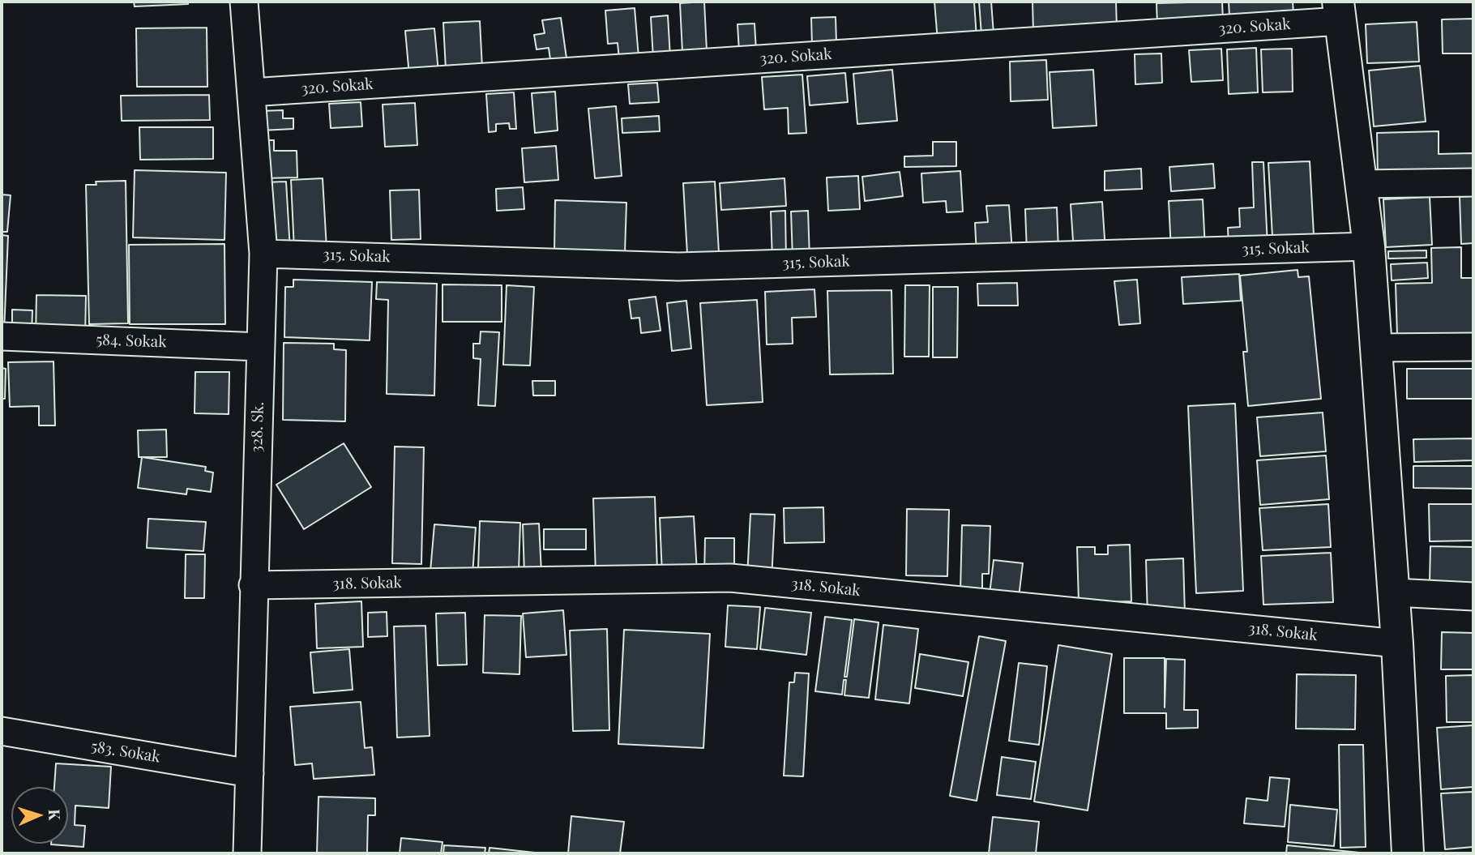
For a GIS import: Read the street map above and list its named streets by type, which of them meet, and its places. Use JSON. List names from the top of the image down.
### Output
{
  "streets": {
    "street": [
      "320. Sokak",
      "315. Sokak",
      "584. Sokak",
      "328. Sk.",
      "318. Sokak",
      "583. Sokak"
    ]
  },
  "crossings": [
    ["320. Sokak", "328. Sk."],
    ["315. Sokak", "328. Sk."],
    ["584. Sokak", "328. Sk."],
    ["328. Sk.", "318. Sokak"],
    ["328. Sk.", "583. Sokak"]
  ],
  "north": "right"
}
